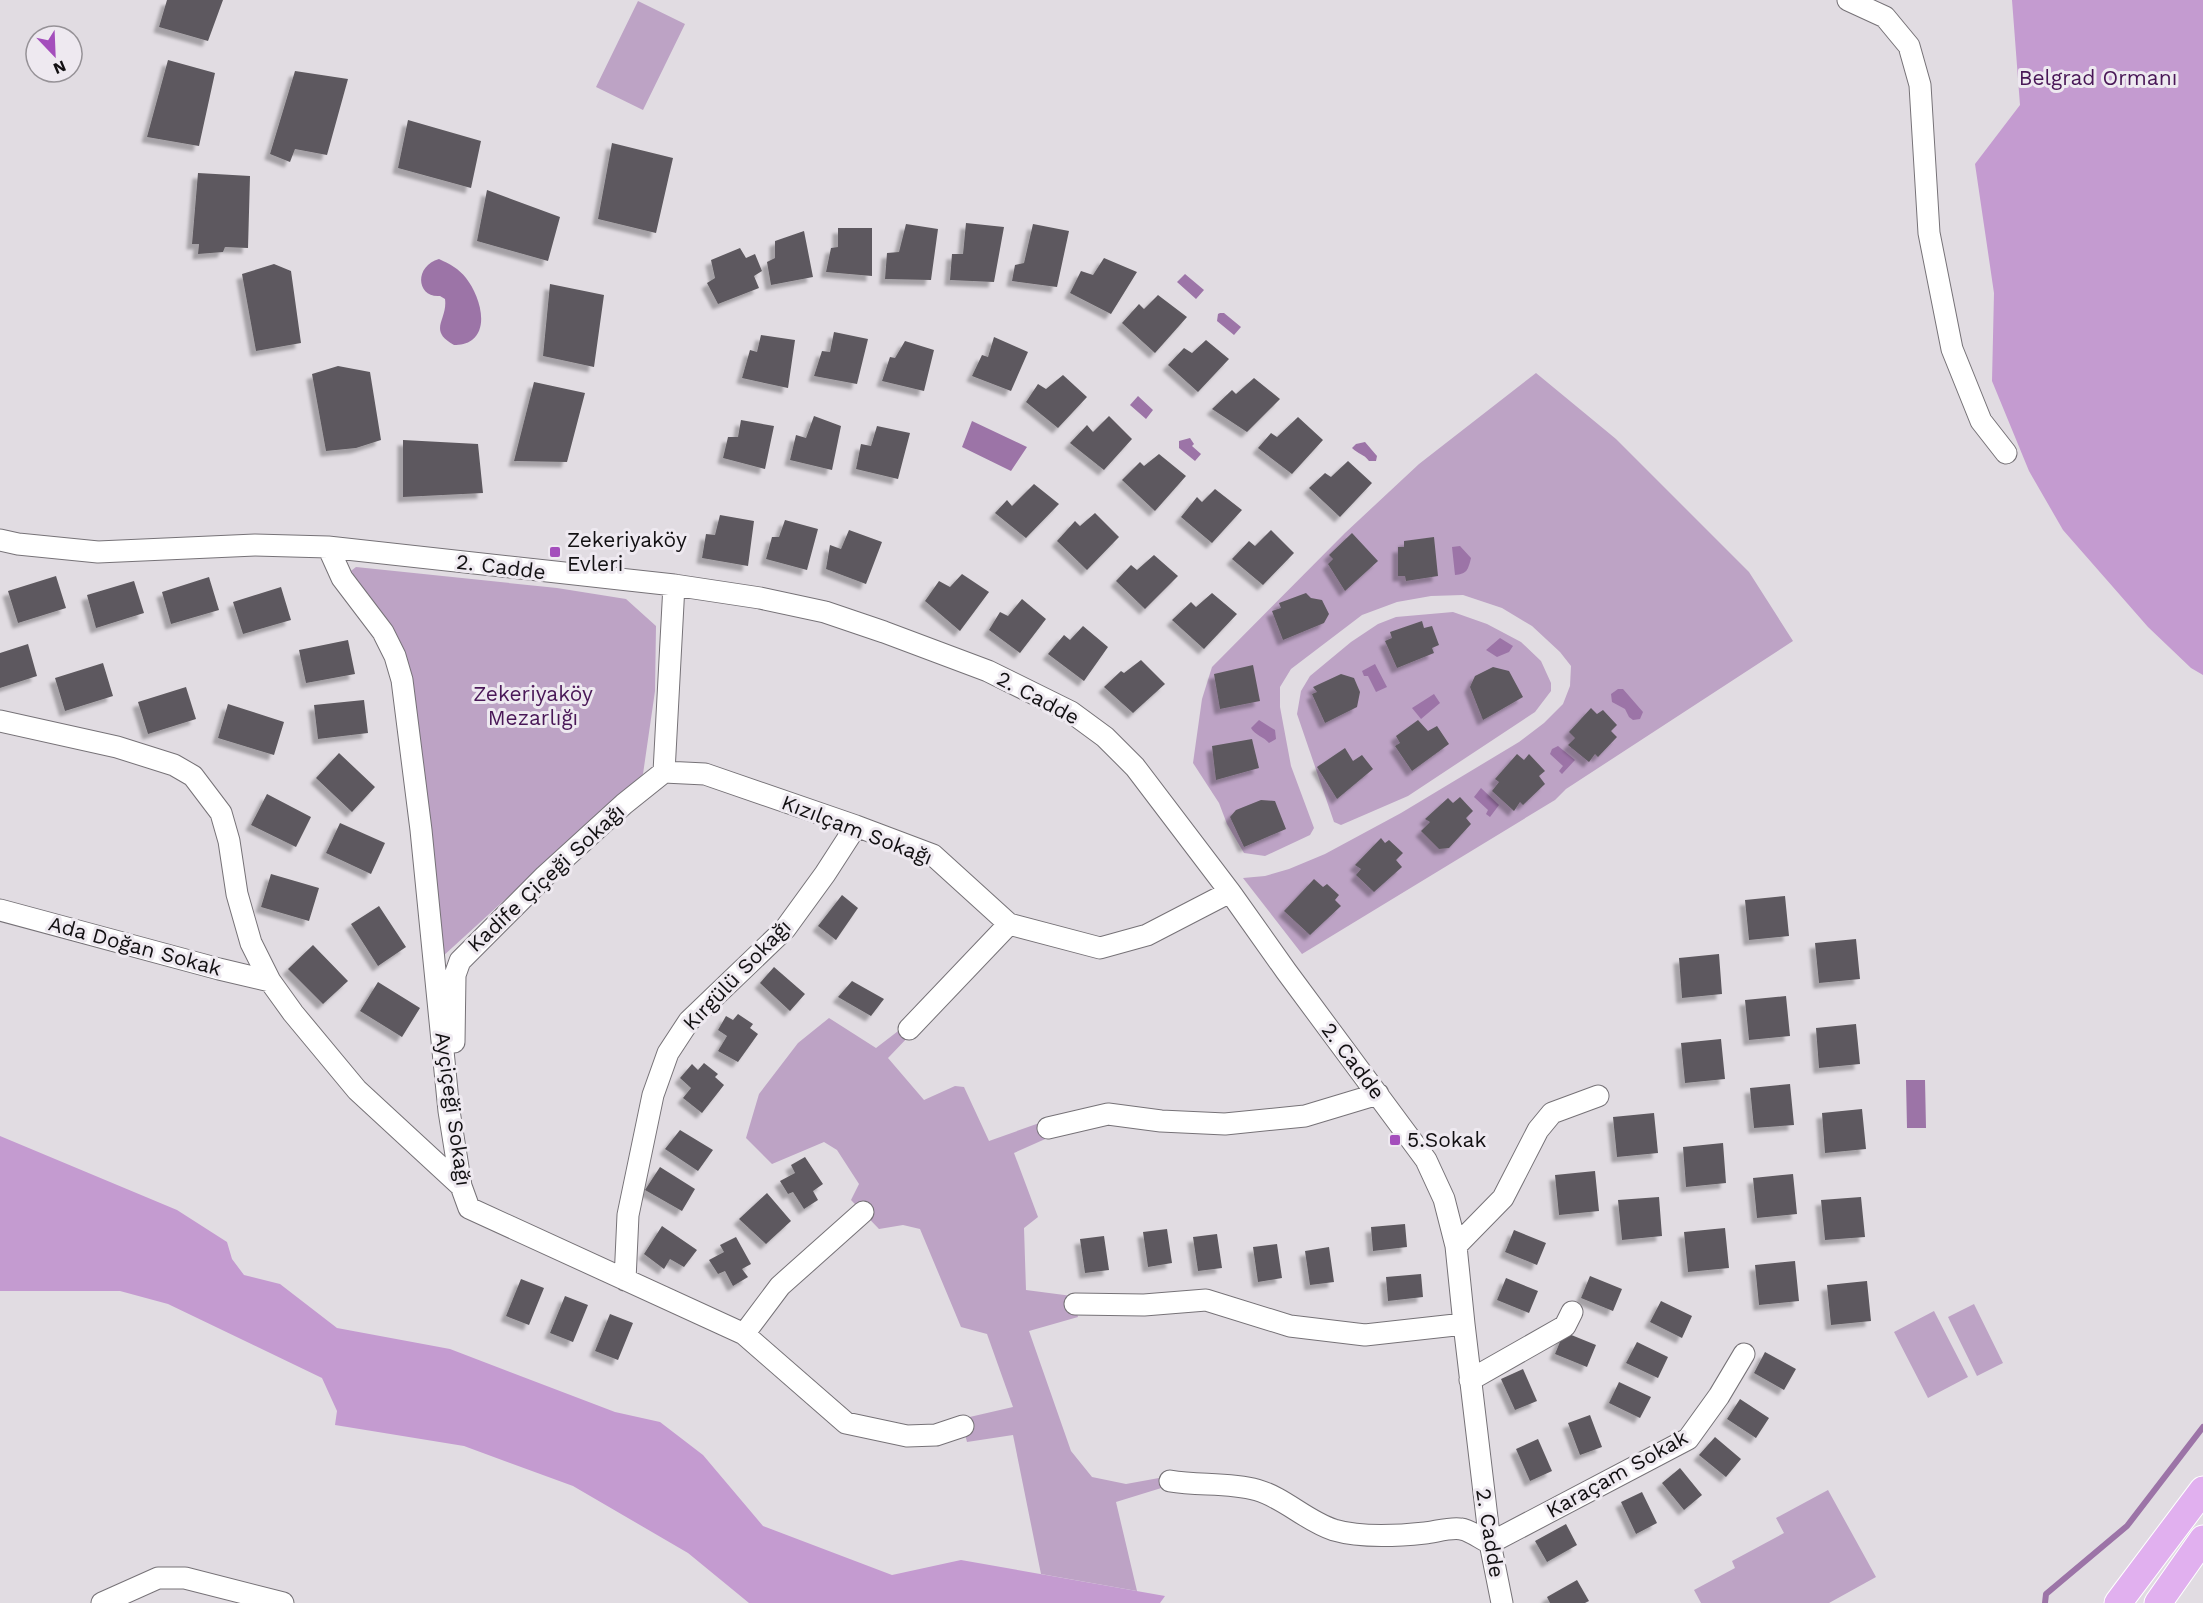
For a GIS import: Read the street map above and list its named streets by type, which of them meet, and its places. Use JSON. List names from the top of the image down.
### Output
{
  "streets": {
    "street": [
      "2. Cadde",
      "Kızılçam Sokağı",
      "Kadife Çiçeği Sokağı",
      "Ada Doğan Sokak",
      "Kırgülü Sokağı",
      "Ayçiçeği Sokağı",
      "Karaçam Sokak"
    ]
  },
  "crossings": [
    ["2. Cadde", "Kızılçam Sokağı"],
    ["2. Cadde", "Ayçiçeği Sokağı"],
    ["2. Cadde", "Karaçam Sokak"],
    ["Kızılçam Sokağı", "Kadife Çiçeği Sokağı"],
    ["Kızılçam Sokağı", "Kırgülü Sokağı"],
    ["Kadife Çiçeği Sokağı", "Ayçiçeği Sokağı"],
    ["Kırgülü Sokağı", "Ayçiçeği Sokağı"]
  ],
  "parks": ["Belgrad Ormanı", "Zekeriyaköy Mezarlığı"],
  "places": {
    "transit": ["Zekeriyaköy Evleri", "5.Sokak"]
  },
  "north": "bottom right"
}
